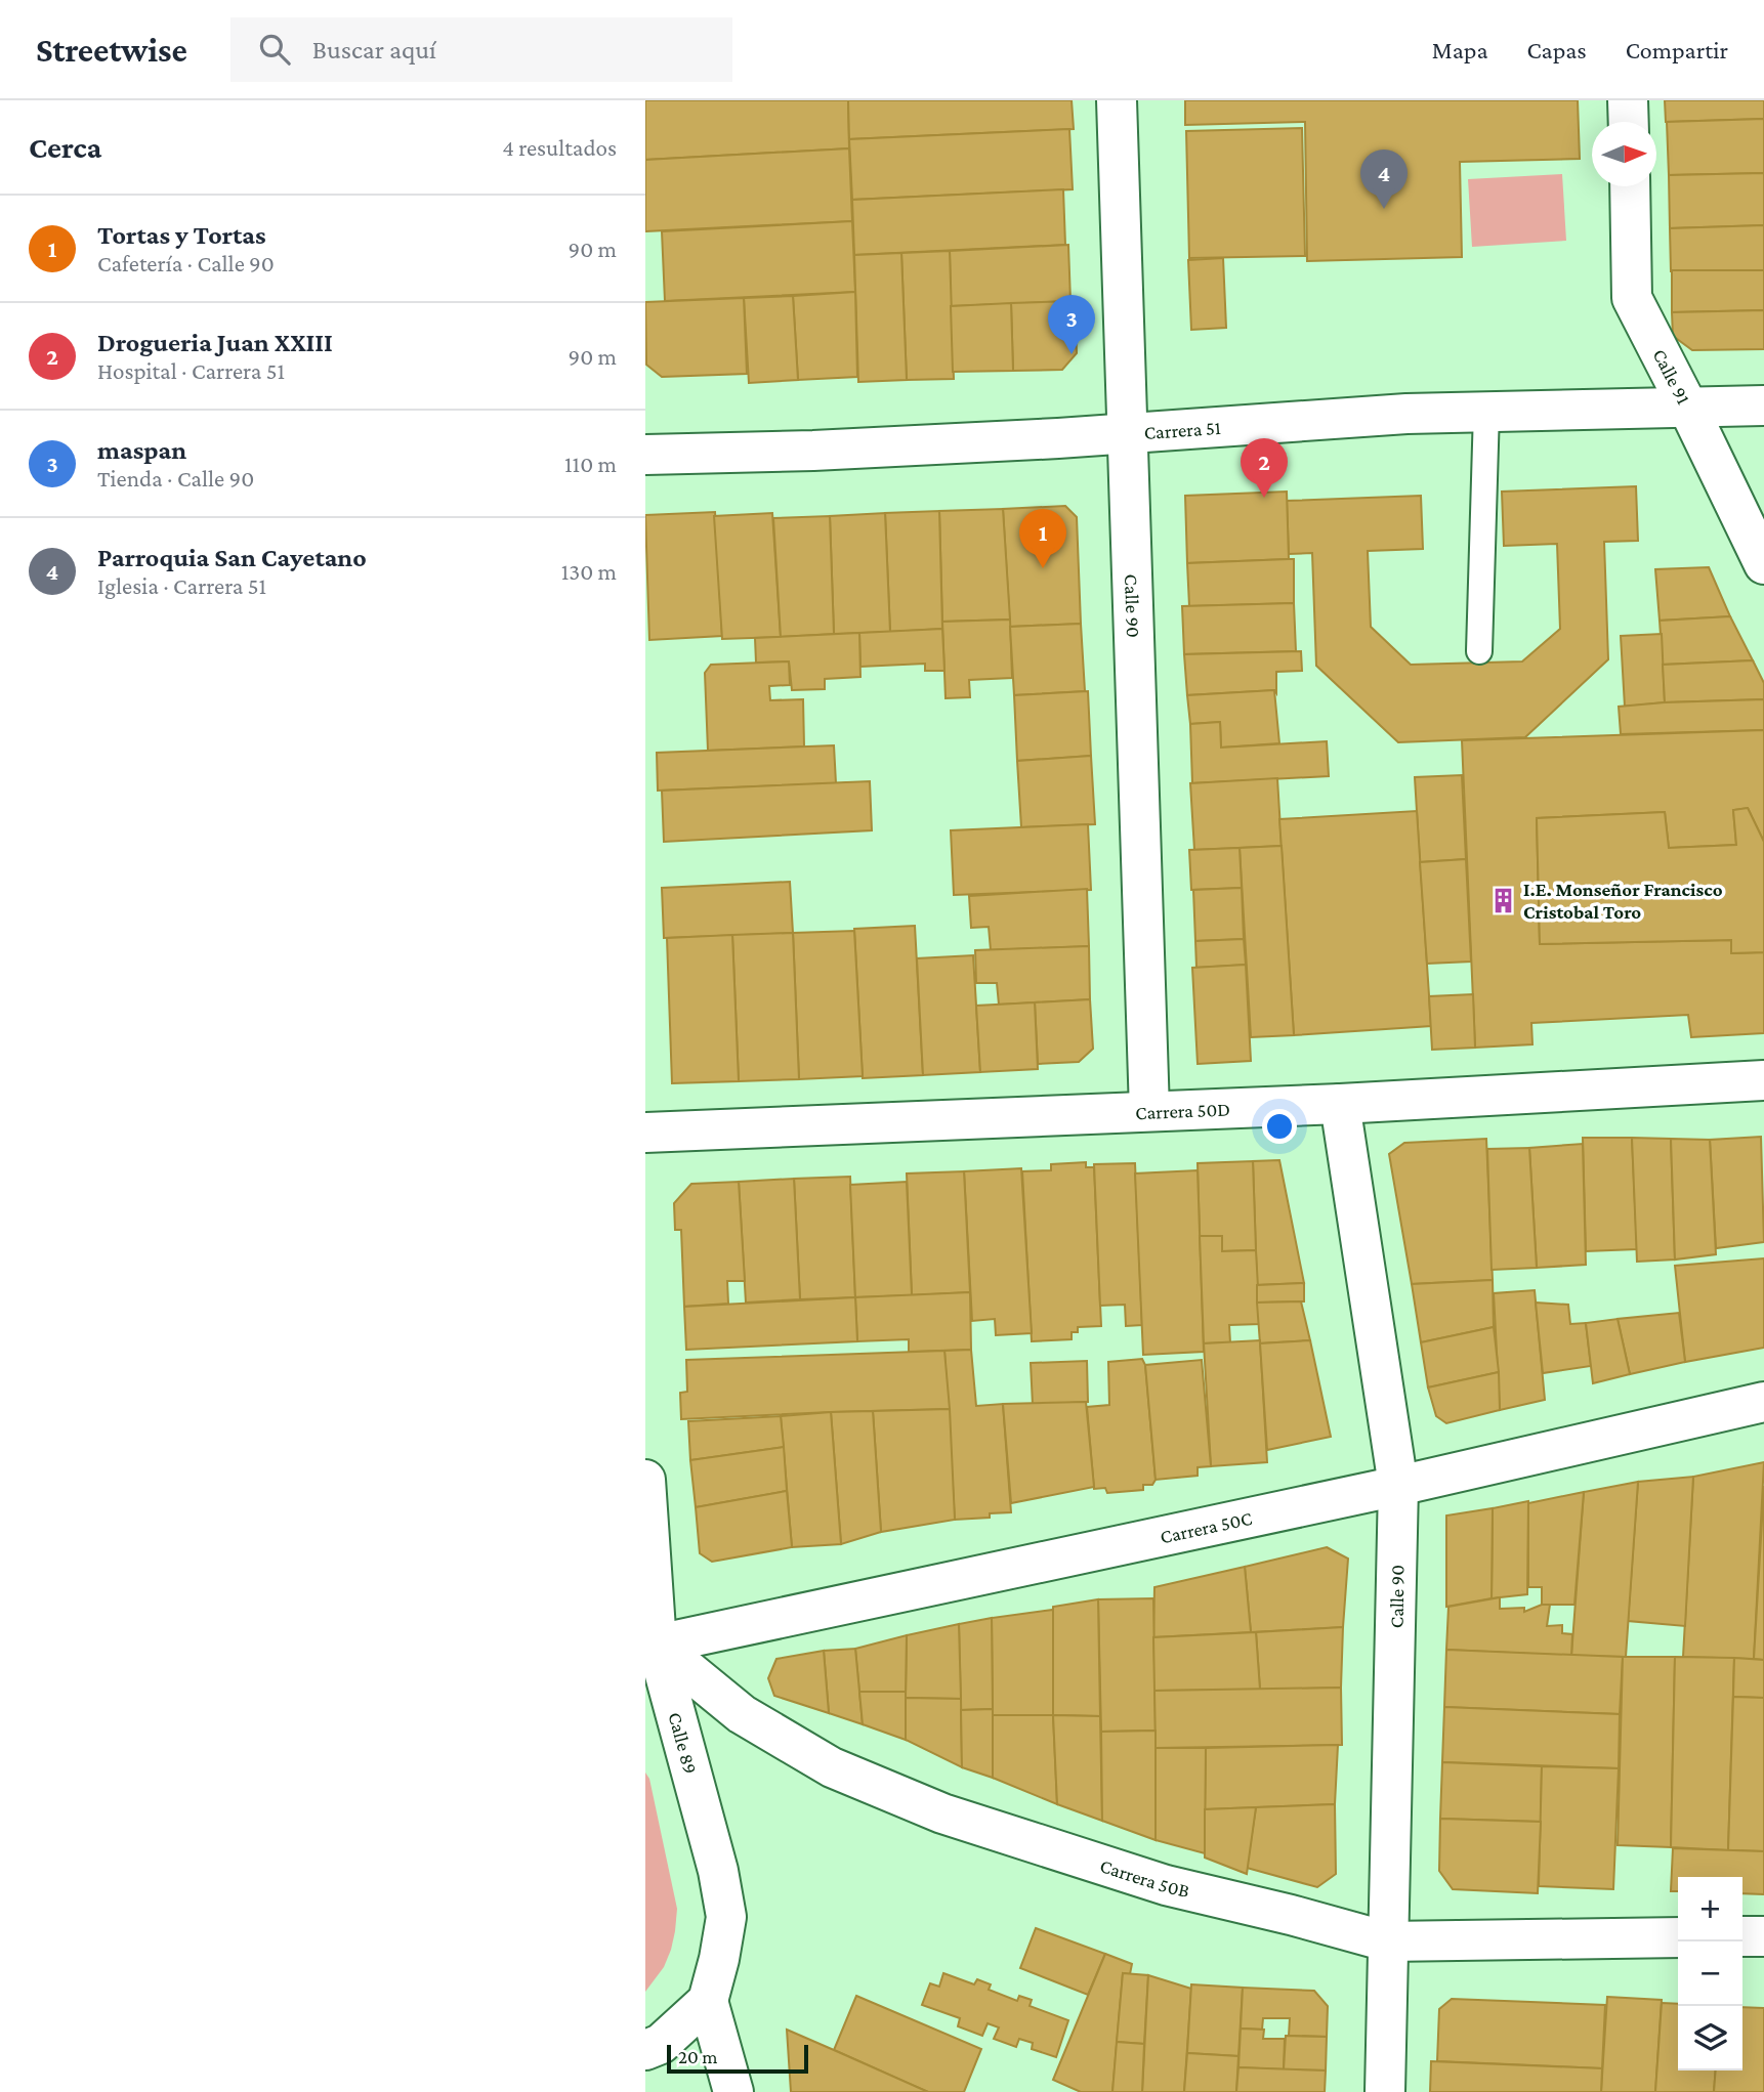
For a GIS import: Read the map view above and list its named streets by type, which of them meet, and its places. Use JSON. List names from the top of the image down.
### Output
{
  "streets": {
    "street": [
      "Calle 91",
      "Carrera 51",
      "Calle 90",
      "Carrera 50D",
      "Carrera 50C",
      "Calle 89",
      "Carrera 50B"
    ]
  },
  "crossings": [
    ["Calle 91", "Carrera 51"],
    ["Carrera 51", "Calle 90"],
    ["Calle 90", "Carrera 50D"],
    ["Calle 90", "Carrera 50C"],
    ["Calle 90", "Carrera 50B"],
    ["Carrera 50C", "Calle 89"],
    ["Carrera 50C", "Carrera 50B"],
    ["Calle 89", "Carrera 50B"]
  ],
  "places": {
    "building": ["I.E. Monseñor Francisco Cristobal Toro"]
  },
  "scale_bar": "20 m",
  "north": "right",
  "page": {
    "header": "Streetwise",
    "search": "Buscar aquí",
    "nav": ["Mapa", "Capas", "Compartir"],
    "heading": ["Cerca", "4 resultados"],
    "pins": [
      "4",
      "3",
      "2",
      "1"
    ],
    "list": [
      {
        "mark": "1",
        "name": "Tortas y Tortas",
        "note": "Cafetería · Calle 90",
        "value": "90 m"
      },
      {
        "mark": "2",
        "name": "Drogueria Juan XXIII",
        "note": "Hospital · Carrera 51",
        "value": "90 m"
      },
      {
        "mark": "3",
        "name": "maspan",
        "note": "Tienda · Calle 90",
        "value": "110 m"
      },
      {
        "mark": "4",
        "name": "Parroquia San Cayetano",
        "note": "Iglesia · Carrera 51",
        "value": "130 m"
      }
    ],
    "map_buttons": ["+", "−"],
    "scale": "20 m"
  }
}
